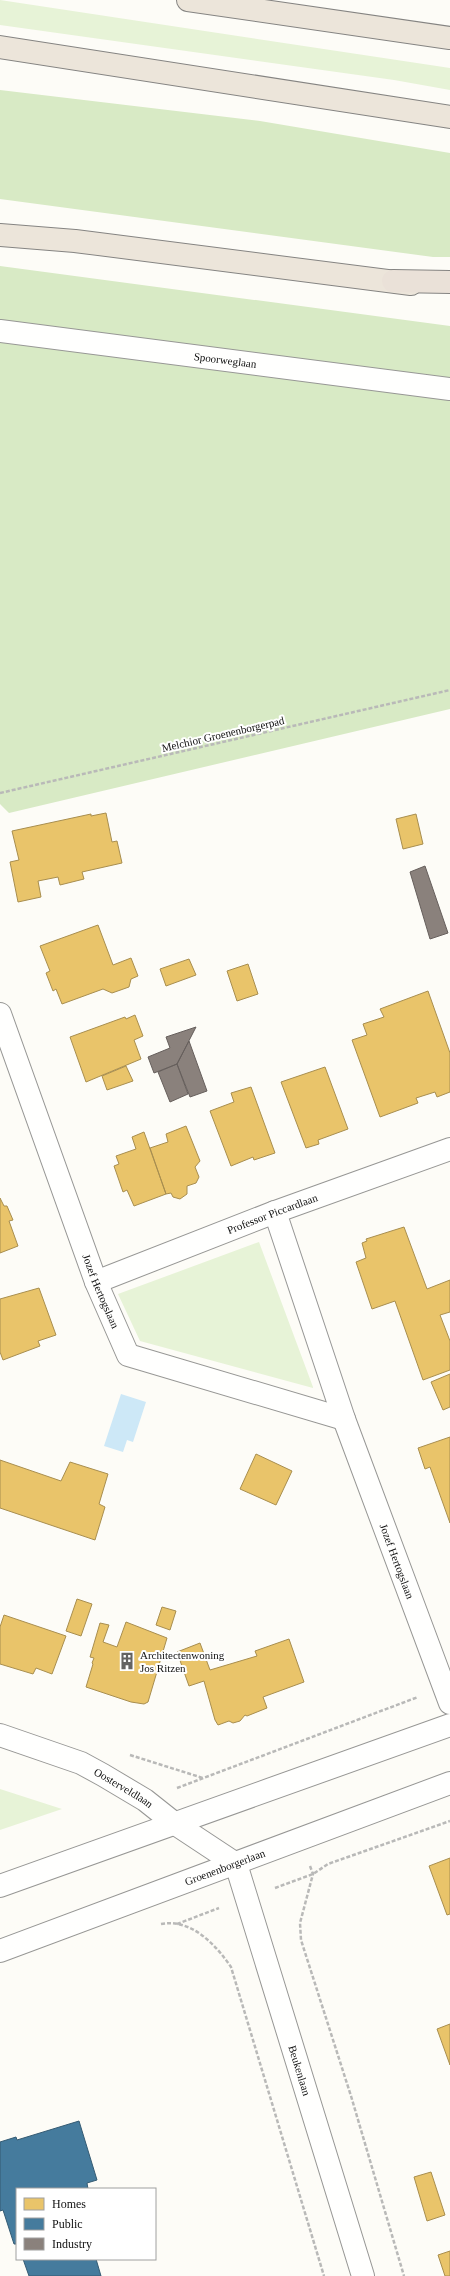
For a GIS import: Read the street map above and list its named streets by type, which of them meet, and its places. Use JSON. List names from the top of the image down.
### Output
{
  "streets": {
    "street": [
      "Spoorweglaan",
      "Professor Piccardlaan",
      "Jozef Hertogslaan",
      "Oosterveldlaan",
      "Groenenborgerlaan",
      "Beukenlaan"
    ],
    "path": ["Melchior Groenenborgerpad"]
  },
  "crossings": [
    ["Professor Piccardlaan", "Jozef Hertogslaan"],
    ["Oosterveldlaan", "Groenenborgerlaan"],
    ["Oosterveldlaan", "Beukenlaan"],
    ["Groenenborgerlaan", "Beukenlaan"]
  ],
  "places": {
    "building": ["Architectenwoning Jos Ritzen"]
  },
  "legend": ["Homes", "Public", "Industry"]
}
